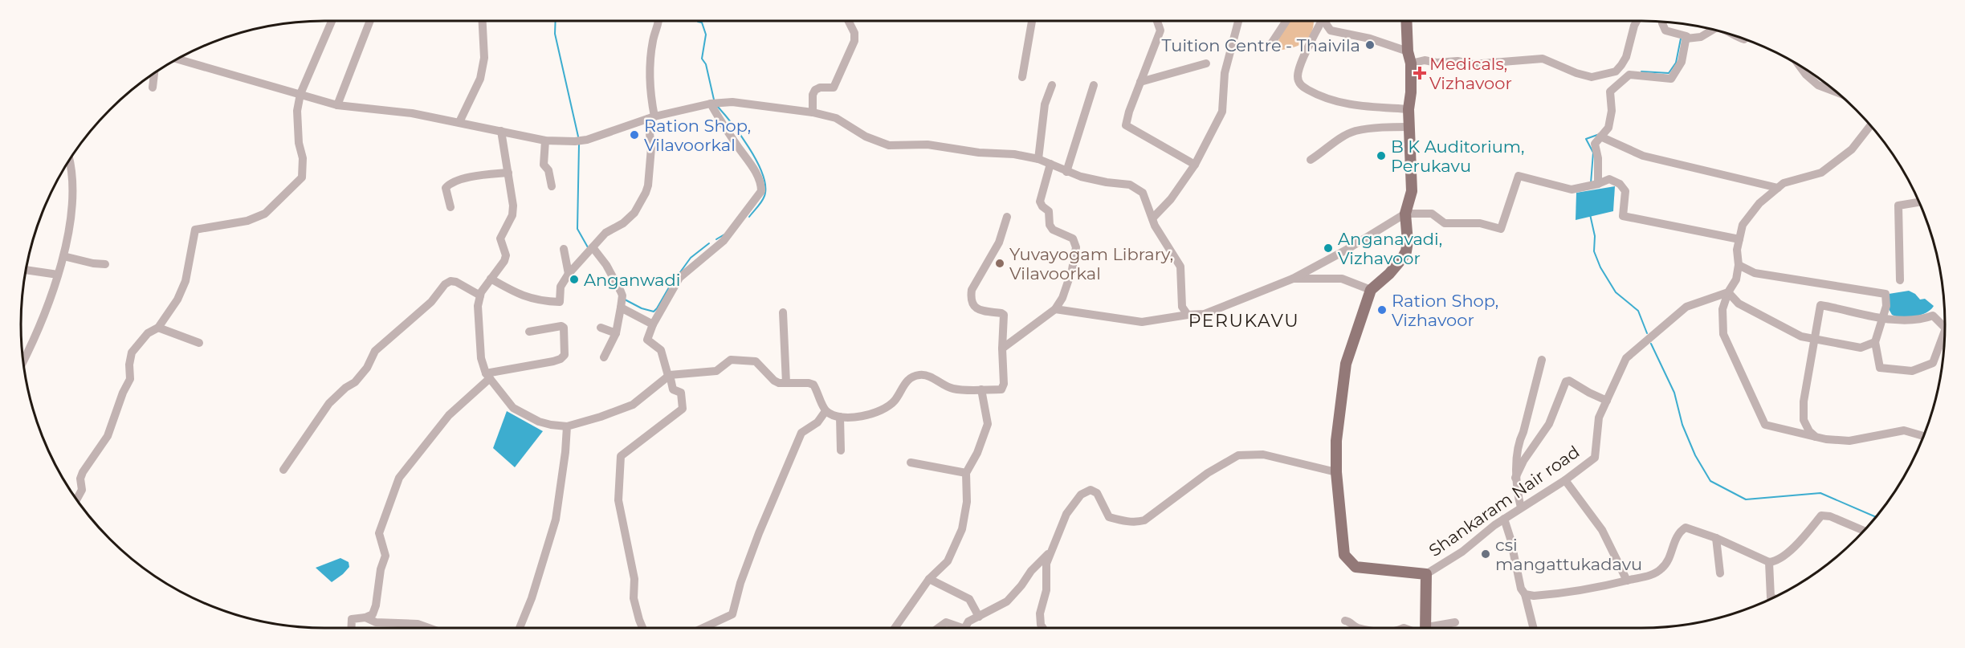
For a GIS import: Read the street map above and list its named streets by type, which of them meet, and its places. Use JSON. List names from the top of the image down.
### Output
{
  "streets": {
    "street": ["Shankaram Nair road"]
  },
  "districts": ["PERUKAVU"],
  "places": {
    "other": [
      "Tuition Centre - Thaivila",
      "Ration Shop, Vilavoorkal",
      "B K Auditorium, Perukavu",
      "Anganavadi, Vizhavoor",
      "Yuvayogam Library, Vilavoorkal",
      "Anganwadi",
      "Ration Shop, Vizhavoor",
      "csi mangattukadavu"
    ],
    "health": ["Medicals, Vizhavoor"]
  }
}
